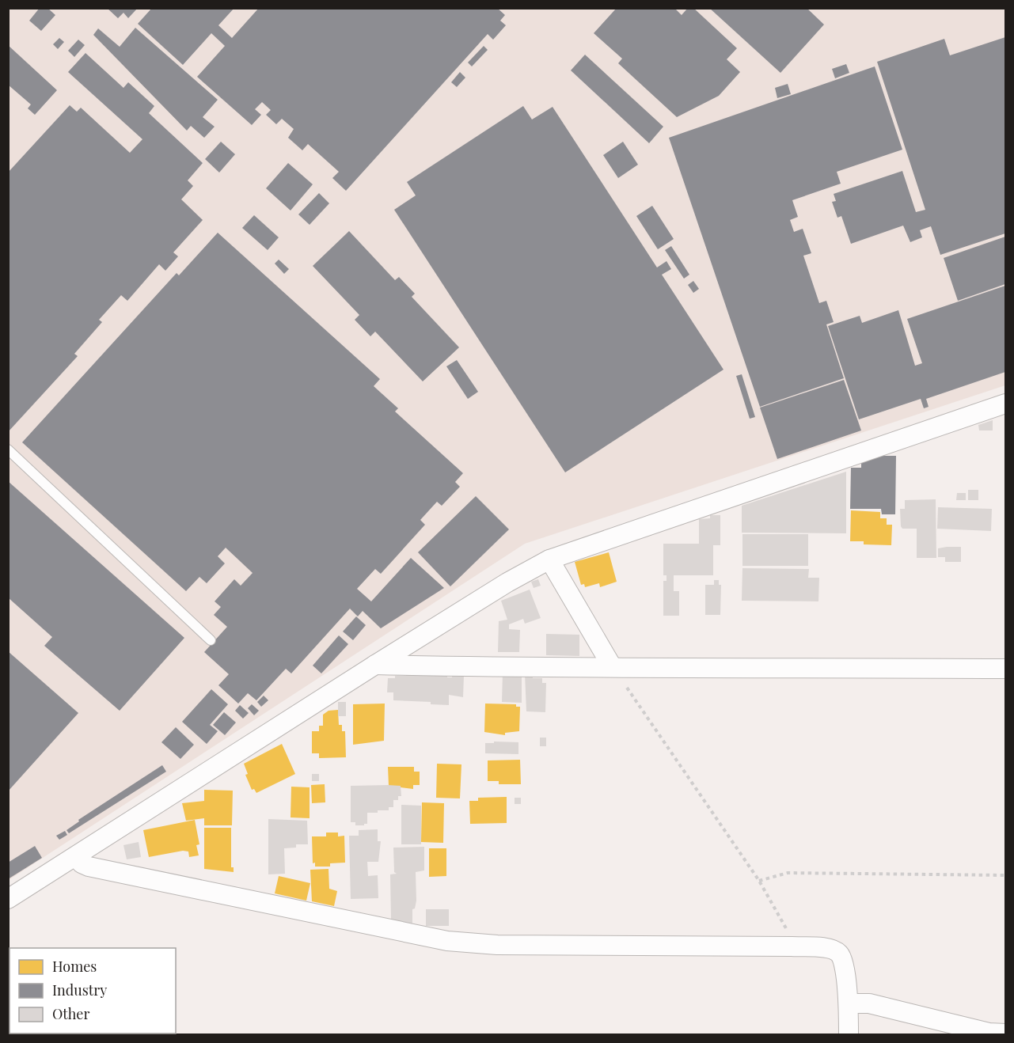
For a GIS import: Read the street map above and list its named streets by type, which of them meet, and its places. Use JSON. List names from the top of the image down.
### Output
{
  "legend": ["Homes", "Industry", "Other"]
}
